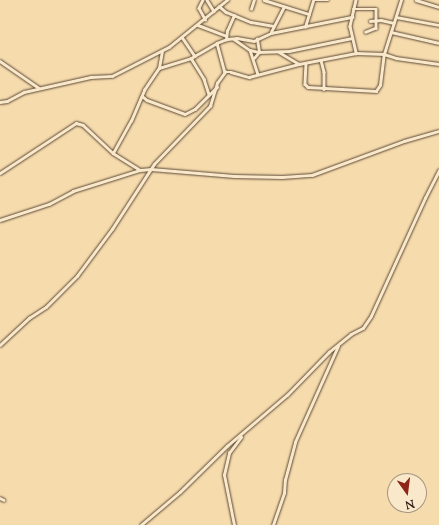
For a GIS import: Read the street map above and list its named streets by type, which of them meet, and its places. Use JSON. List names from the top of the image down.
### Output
{
  "north": "bottom"
}
